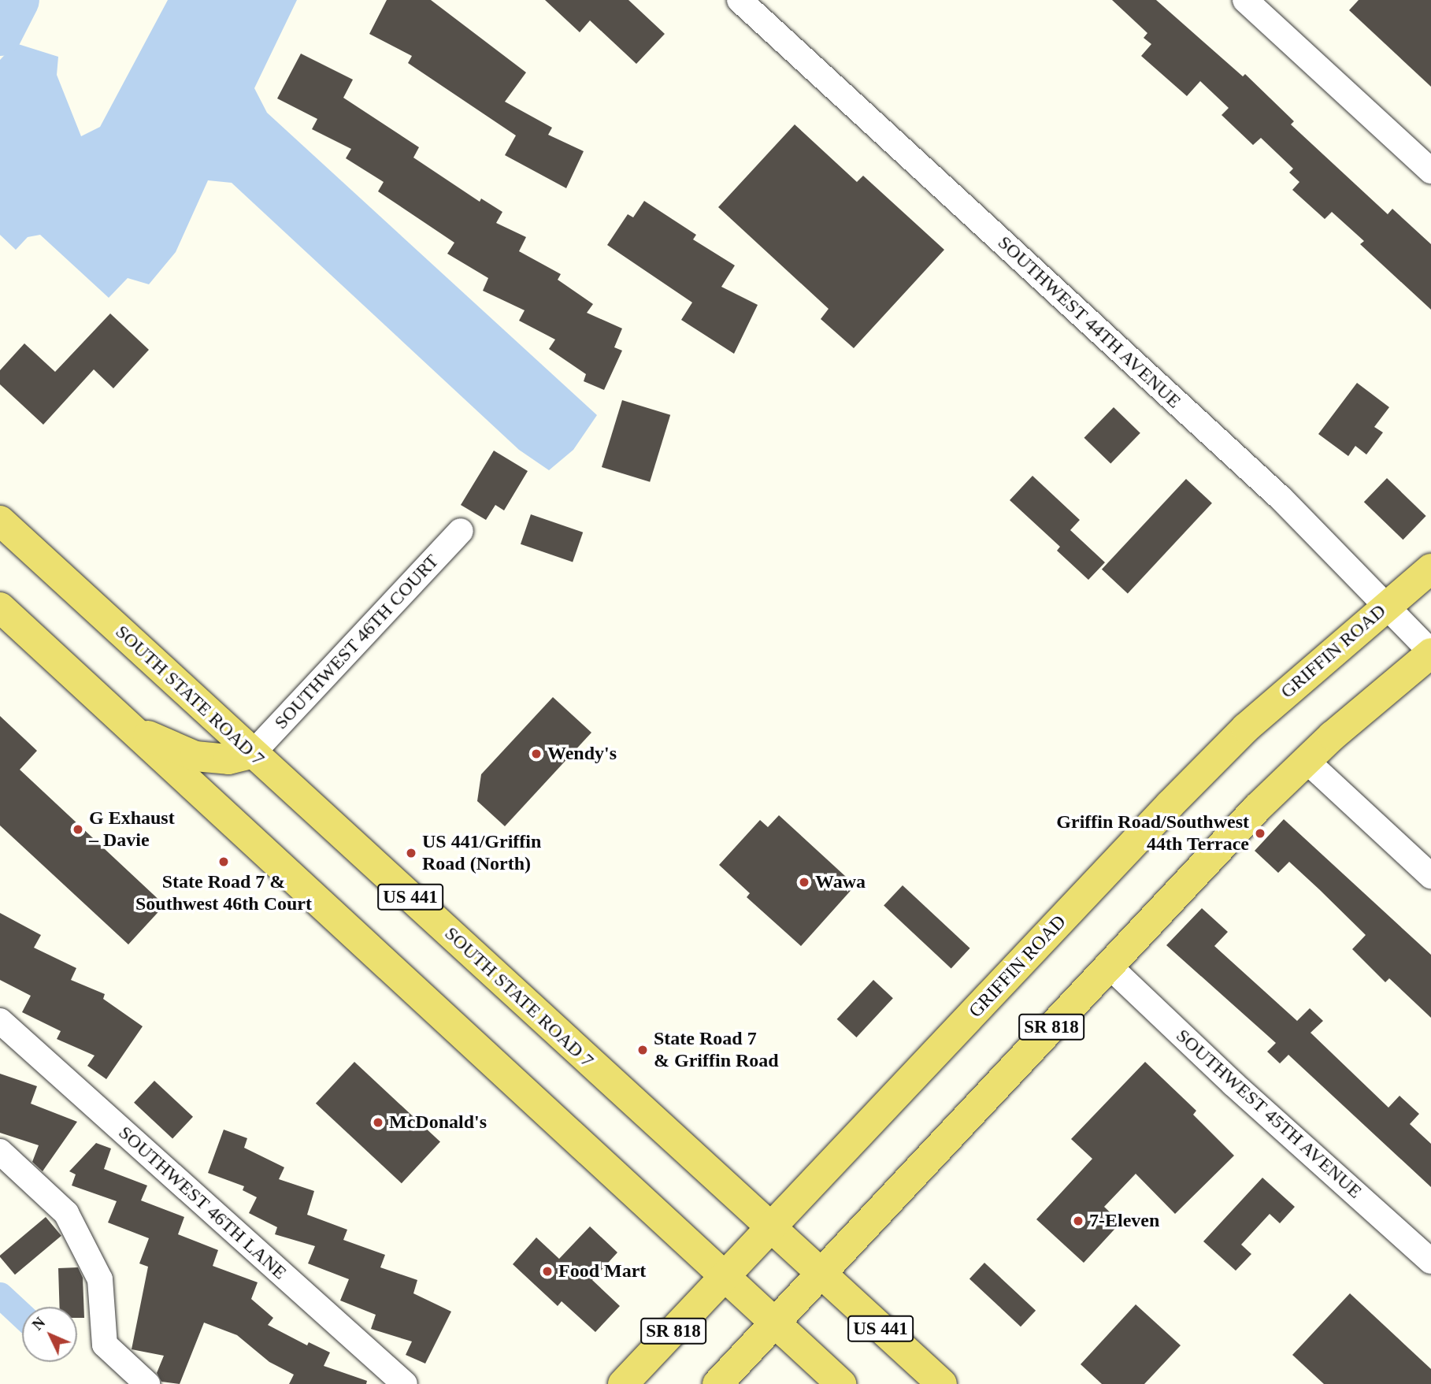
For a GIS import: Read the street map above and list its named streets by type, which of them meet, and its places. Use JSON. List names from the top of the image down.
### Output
{
  "streets": {
    "main road": [
      "GRIFFIN ROAD",
      "SOUTH STATE ROAD 7",
      "US 441",
      "SR 818"
    ],
    "street": [
      "SOUTHWEST 44TH AVENUE",
      "SOUTHWEST 46TH COURT",
      "SOUTHWEST 45TH AVENUE",
      "SOUTHWEST 46TH LANE"
    ]
  },
  "crossings": [
    ["SOUTHWEST 44TH AVENUE", "GRIFFIN ROAD"],
    ["SOUTHWEST 44TH AVENUE", "SR 818"],
    ["SOUTHWEST 46TH COURT", "SOUTH STATE ROAD 7"],
    ["GRIFFIN ROAD", "SOUTH STATE ROAD 7"],
    ["SOUTH STATE ROAD 7", "SR 818"],
    ["SR 818", "SOUTHWEST 45TH AVENUE"]
  ],
  "places": [
    "Wendy's",
    "G Exhaust – Davie",
    "Griffin Road/Southwest 44th Terrace",
    "US 441/Griffin Road (North)",
    "State Road 7 & Southwest 46th Court",
    "Wawa",
    "State Road 7 & Griffin Road",
    "McDonald's",
    "7-Eleven",
    "Food Mart"
  ],
  "north": "top left"
}
